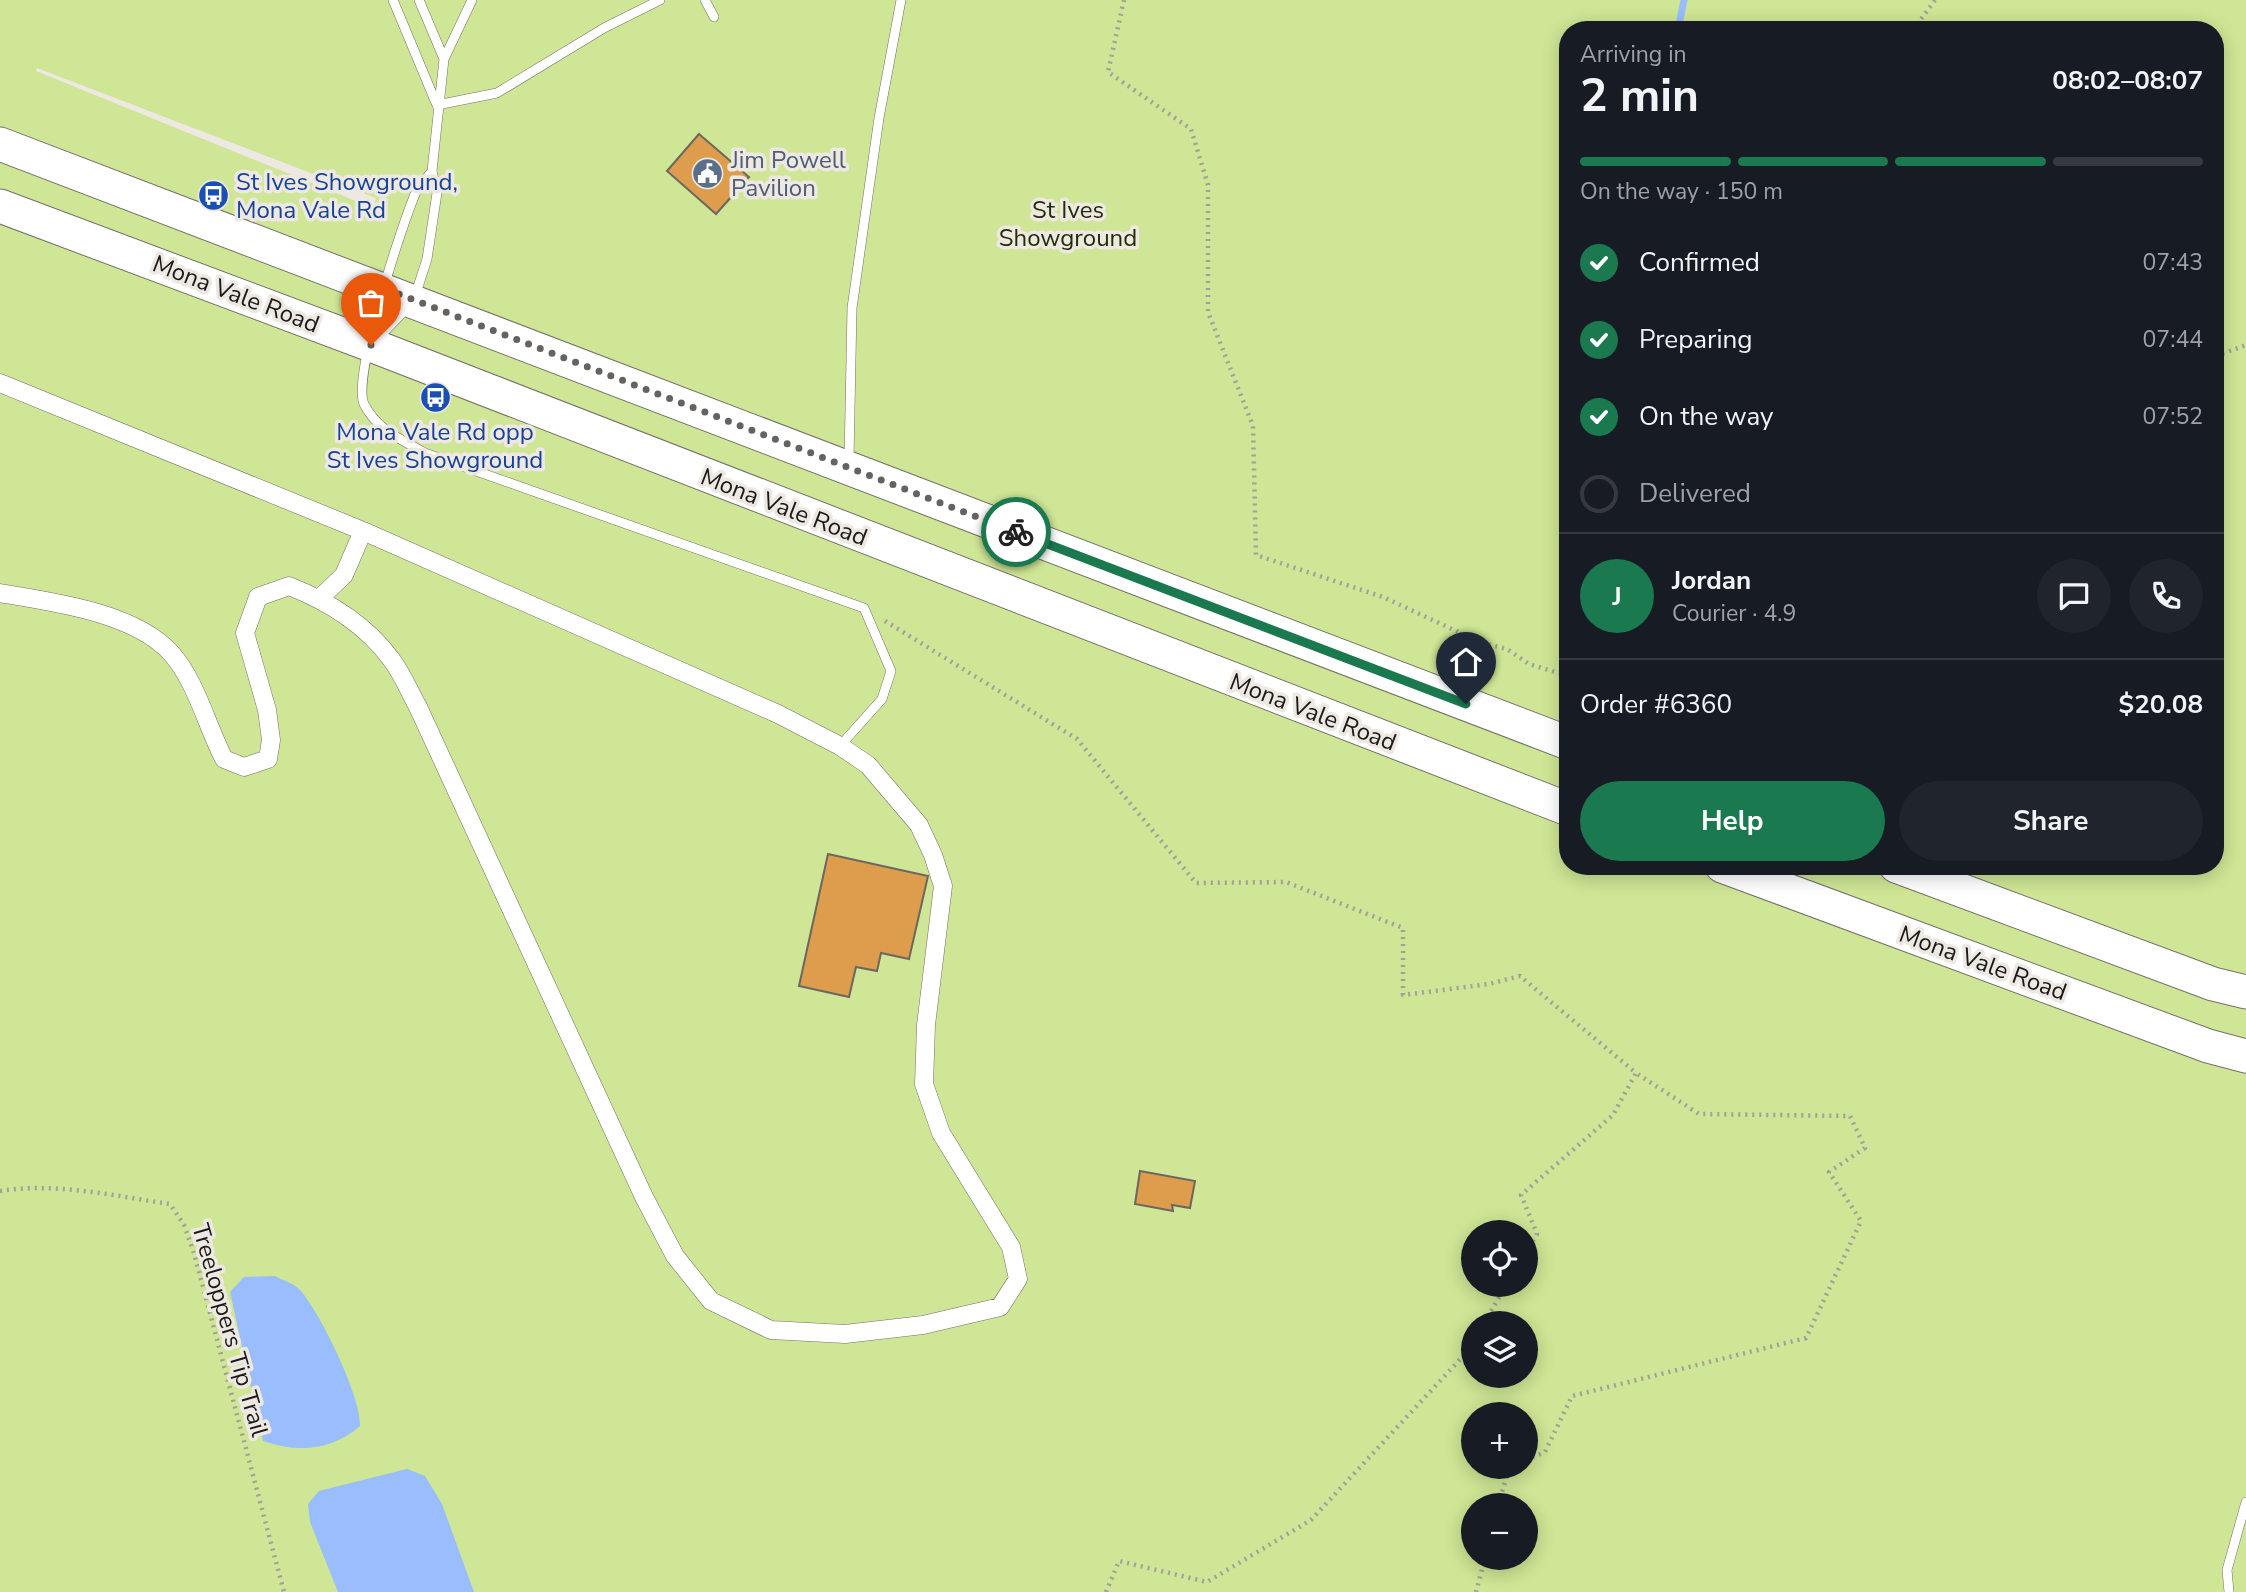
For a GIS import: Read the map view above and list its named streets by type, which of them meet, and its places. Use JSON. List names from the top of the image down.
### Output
{
  "streets": {
    "highway": ["Mona Vale Road"],
    "path": ["Treeloppers Tip Trail"]
  },
  "parks": ["St Ives Showground"],
  "places": {
    "public building": ["Jim Powell Pavilion"],
    "bus stop": ["St Ives Showground, Mona Vale Rd", "Mona Vale Rd opp St Ives Showground"]
  },
  "page": {
    "heading": ["2 min", "Arriving in", "08:02–08:07"],
    "panel": [
      "Jordan",
      "Courier · 4.9",
      "Order #6360",
      "$20.08"
    ],
    "bar": "On the way · 150 m",
    "list": [
      ["Confirmed", "07:43"],
      ["Preparing", "07:44"],
      ["On the way", "07:52"],
      "Delivered"
    ],
    "round": "J",
    "buttons": ["Help", "Share"],
    "map_buttons": ["+", "−"]
  }
}
